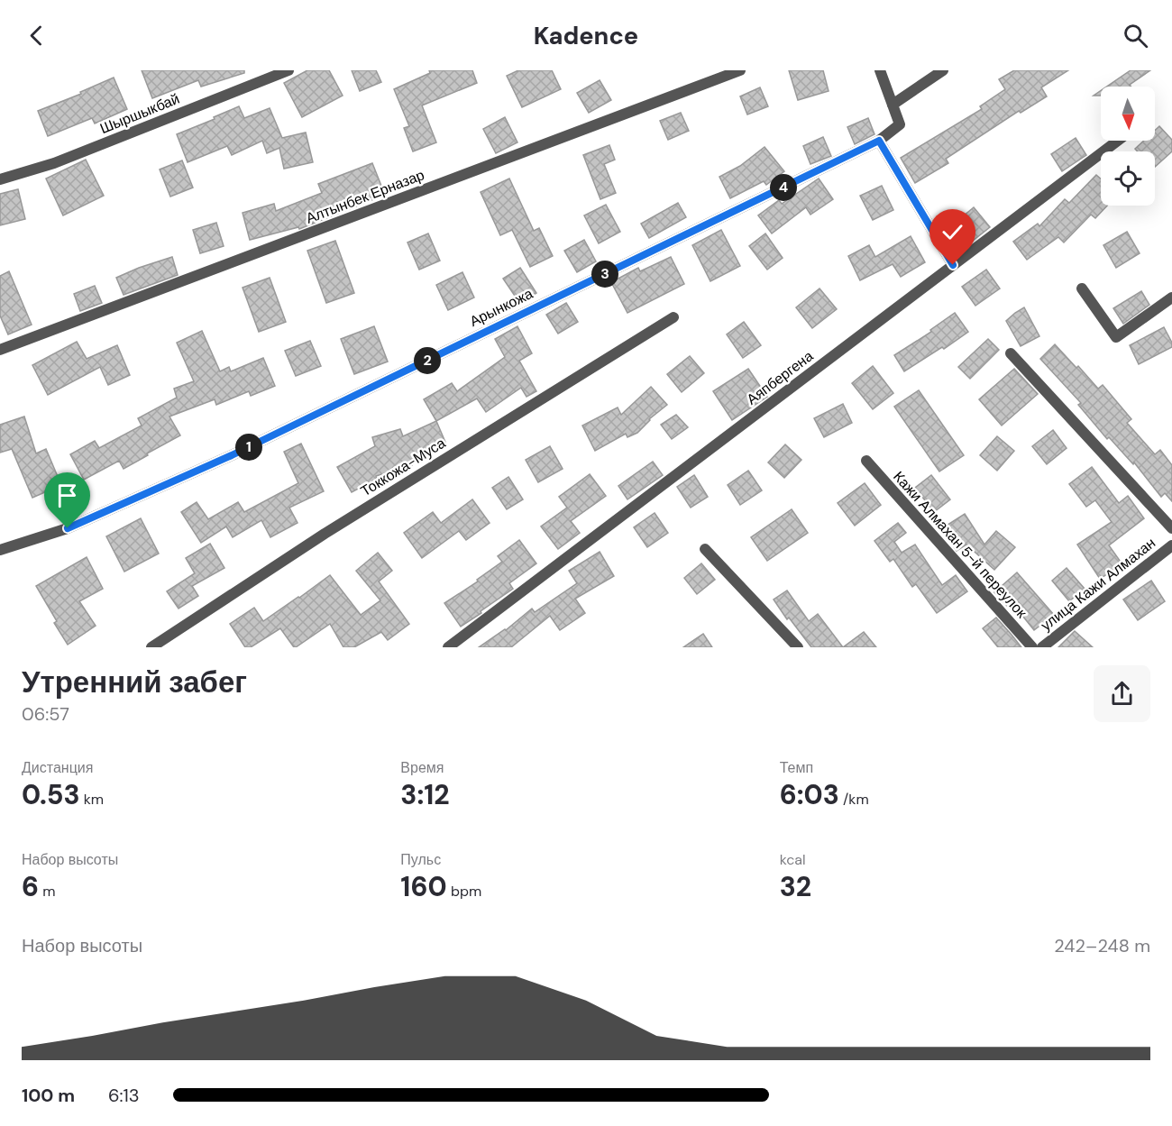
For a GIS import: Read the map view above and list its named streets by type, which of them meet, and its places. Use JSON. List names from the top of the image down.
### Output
{
  "streets": {
    "street": [
      "Шыршыкбай",
      "Алтынбек Ерназар",
      "Арынкожа",
      "Аяпбергена",
      "Токкожа-Муса",
      "Кажи Алмахан 5-й переулок",
      "улица Кажи Алмахан"
    ]
  },
  "north": "bottom",
  "page": {
    "header": "Kadence",
    "pins": [
      "4",
      "3",
      "2",
      "1"
    ],
    "heading": ["Утренний забег", "06:57"],
    "stats": [
      ["Дистанция", "0.53 km"],
      ["Время", "3:12"],
      ["Темп", "6:03 /km"],
      ["Набор высоты", "6 m"],
      ["Пульс", "160 bpm"],
      ["kcal", "32"]
    ],
    "chart": ["Набор высоты", "242–248 m"],
    "list": [
      {
        "name": "100 m",
        "note": "6:13"
      }
    ]
  }
}
